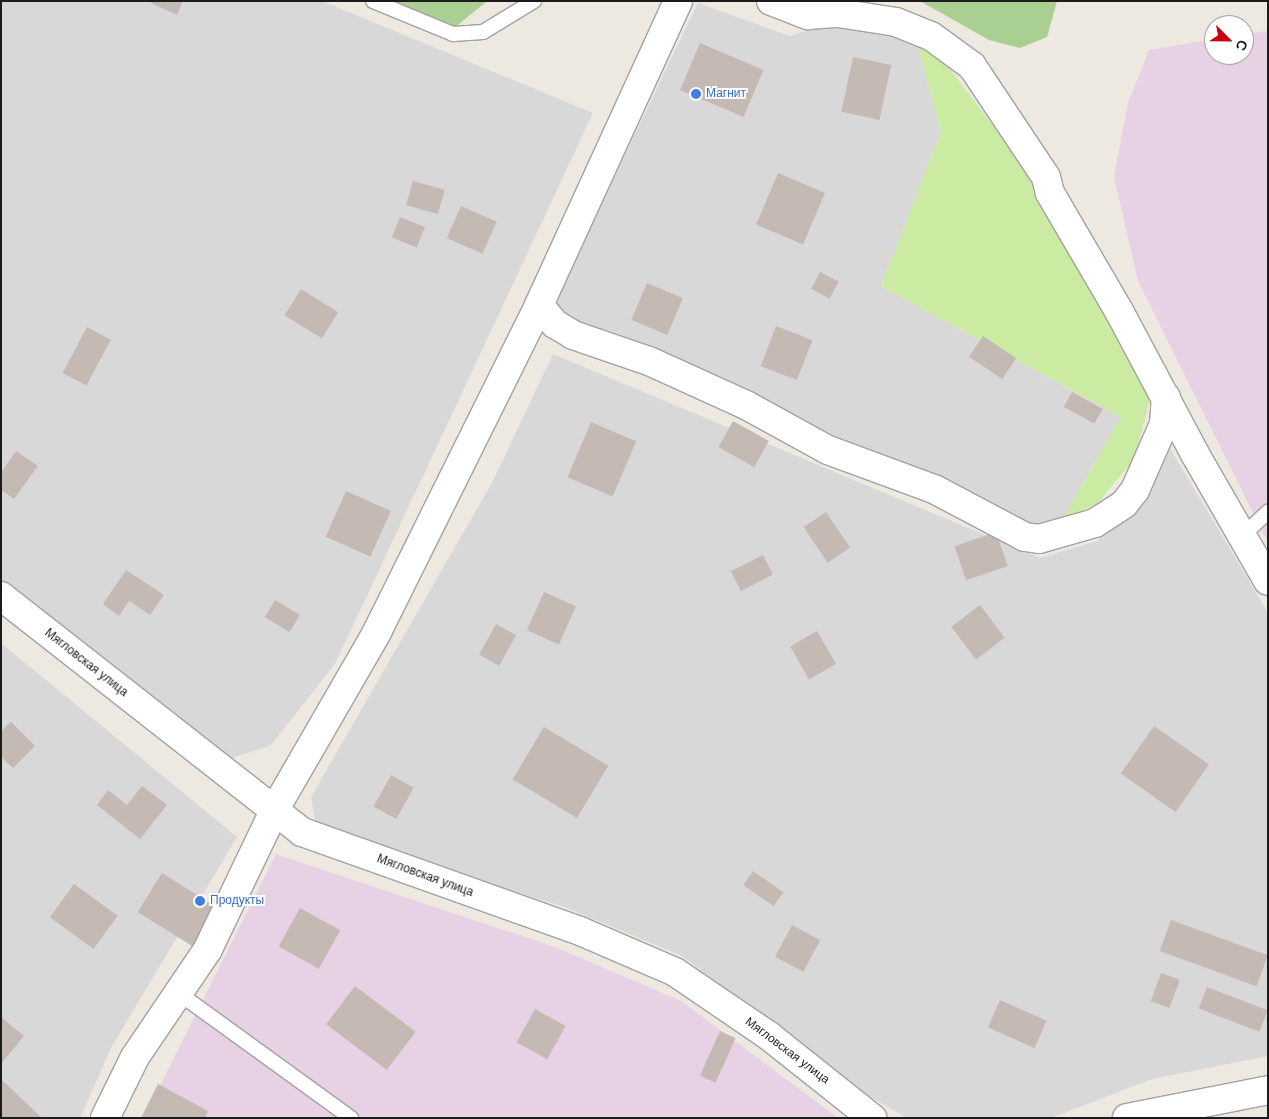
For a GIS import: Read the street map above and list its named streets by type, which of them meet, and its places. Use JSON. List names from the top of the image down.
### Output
{
  "streets": {
    "street": ["Мягловская улица"]
  },
  "places": ["Магнит", "Продукты"],
  "north": "bottom right"
}
